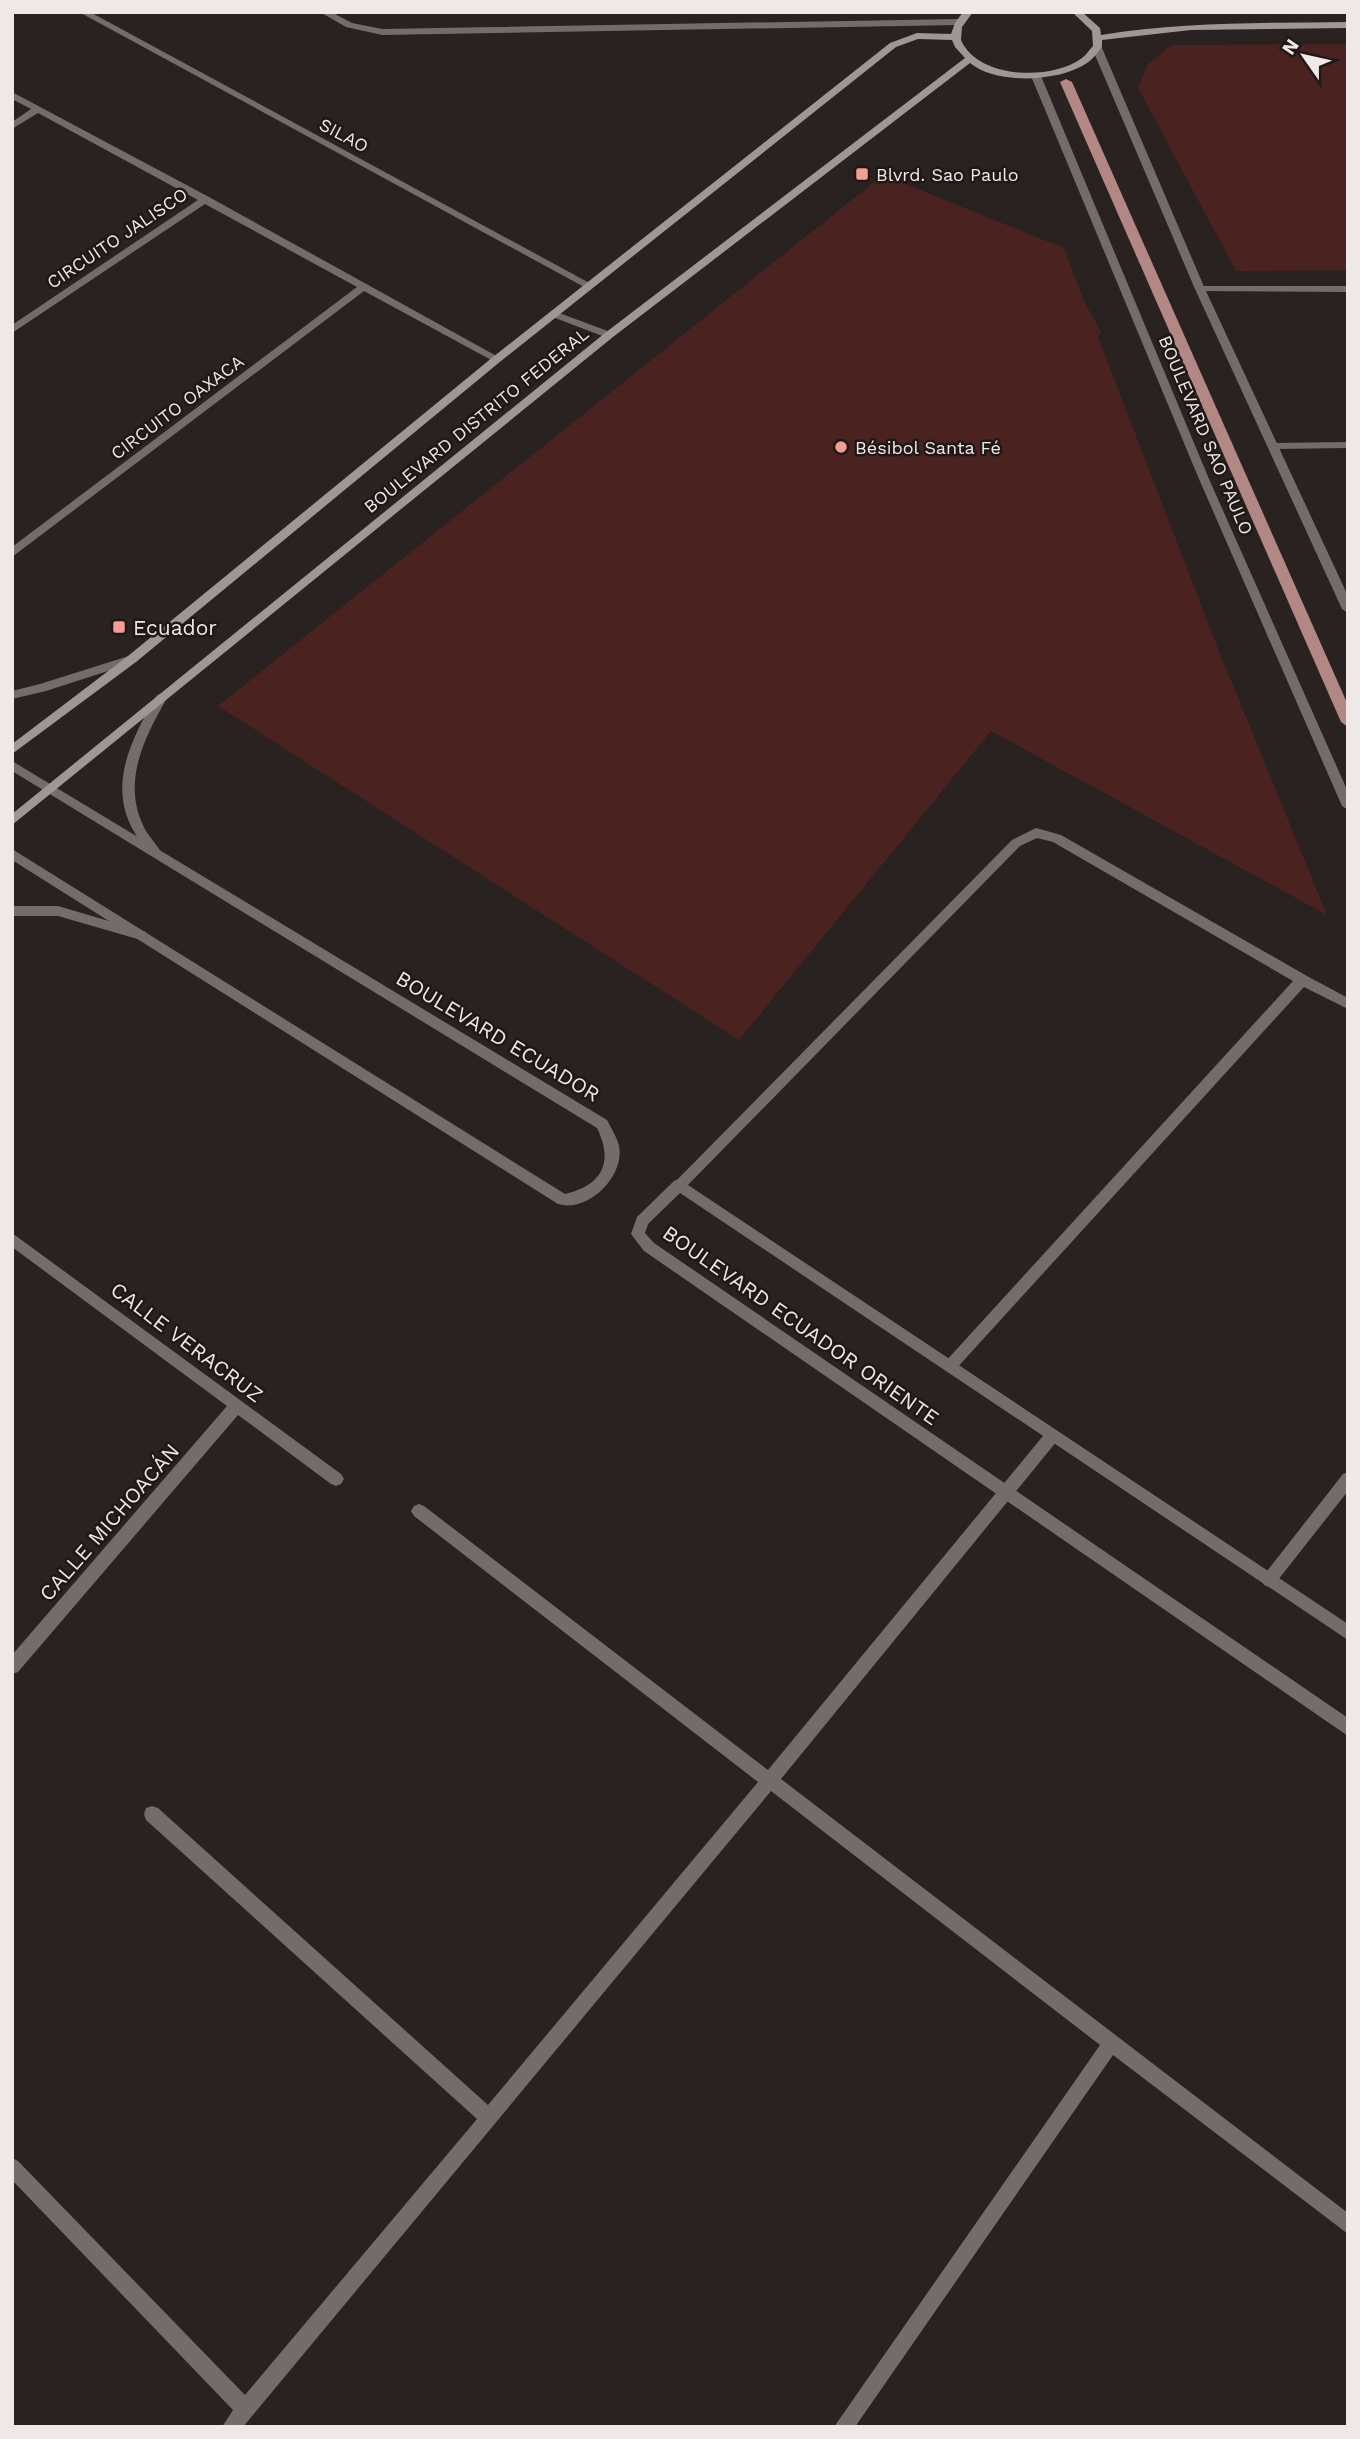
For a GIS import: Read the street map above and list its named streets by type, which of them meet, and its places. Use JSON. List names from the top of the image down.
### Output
{
  "streets": {
    "main road": ["BOULEVARD DISTRITO FEDERAL"],
    "street": [
      "SILAO",
      "CIRCUITO JALISCO",
      "CIRCUITO OAXACA",
      "BOULEVARD SAO PAULO",
      "BOULEVARD ECUADOR",
      "BOULEVARD ECUADOR ORIENTE",
      "CALLE VERACRUZ",
      "CALLE MICHOACÁN"
    ]
  },
  "crossings": [
    ["SILAO", "BOULEVARD DISTRITO FEDERAL"],
    ["BOULEVARD DISTRITO FEDERAL", "BOULEVARD ECUADOR"],
    ["CALLE VERACRUZ", "CALLE MICHOACÁN"]
  ],
  "places": {
    "transit": ["Blvrd. Sao Paulo", "Ecuador"],
    "other": ["Bésibol Santa Fé"]
  },
  "north": "top left"
}
